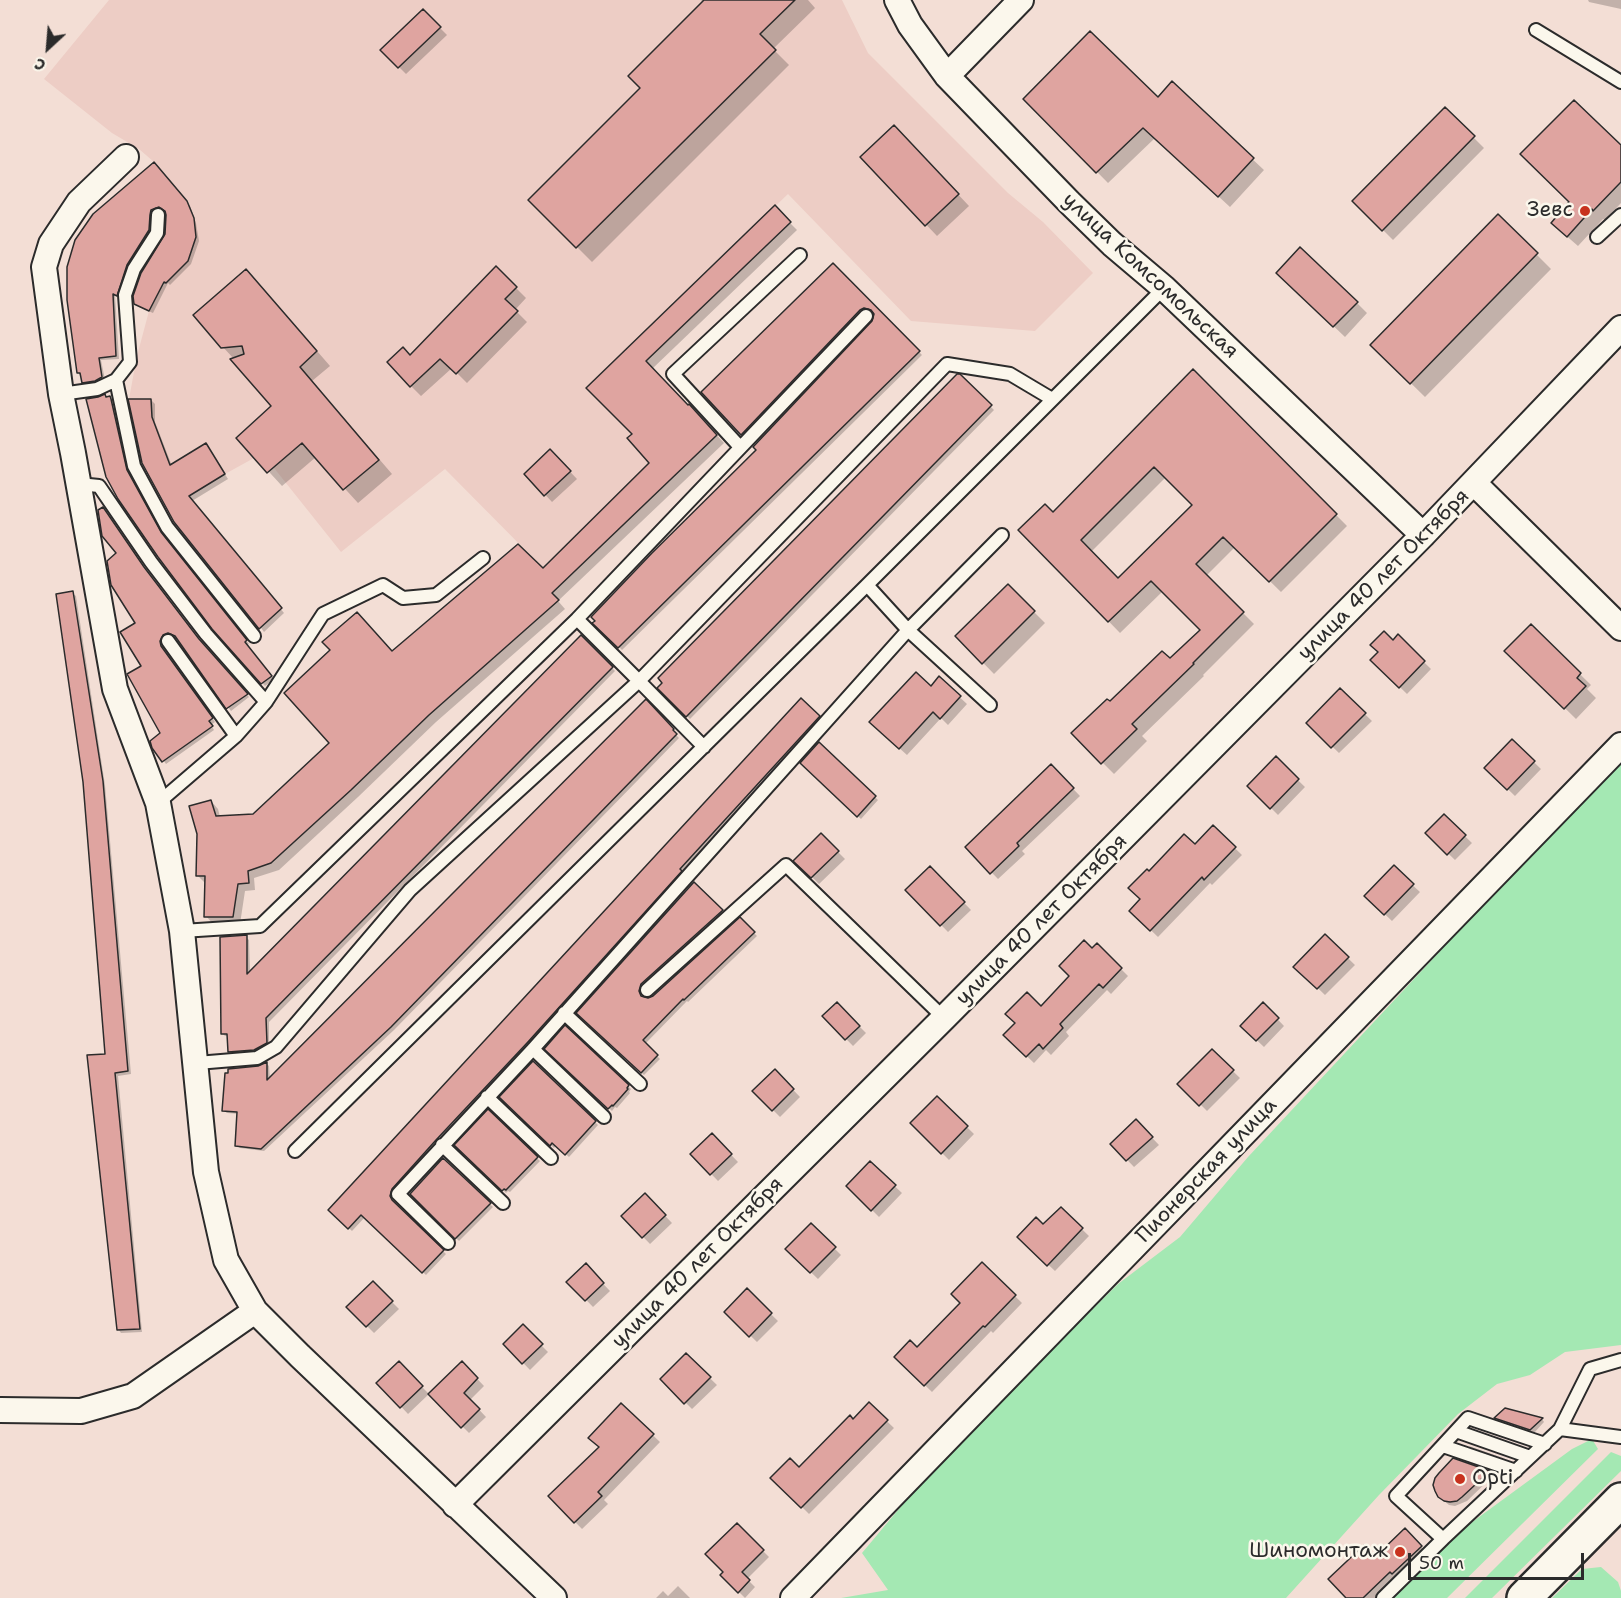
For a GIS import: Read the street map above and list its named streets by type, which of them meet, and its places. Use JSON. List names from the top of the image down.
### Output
{
  "streets": {
    "street": ["улица Комсомольская", "улица 40 лет Октября", "Пионерская улица"]
  },
  "crossings": [
    ["улица Комсомольская", "улица 40 лет Октября"]
  ],
  "places": ["Зевс", "Opti", "Шиномонтаж"],
  "scale_bar": "50 m",
  "north": "bottom left"
}
